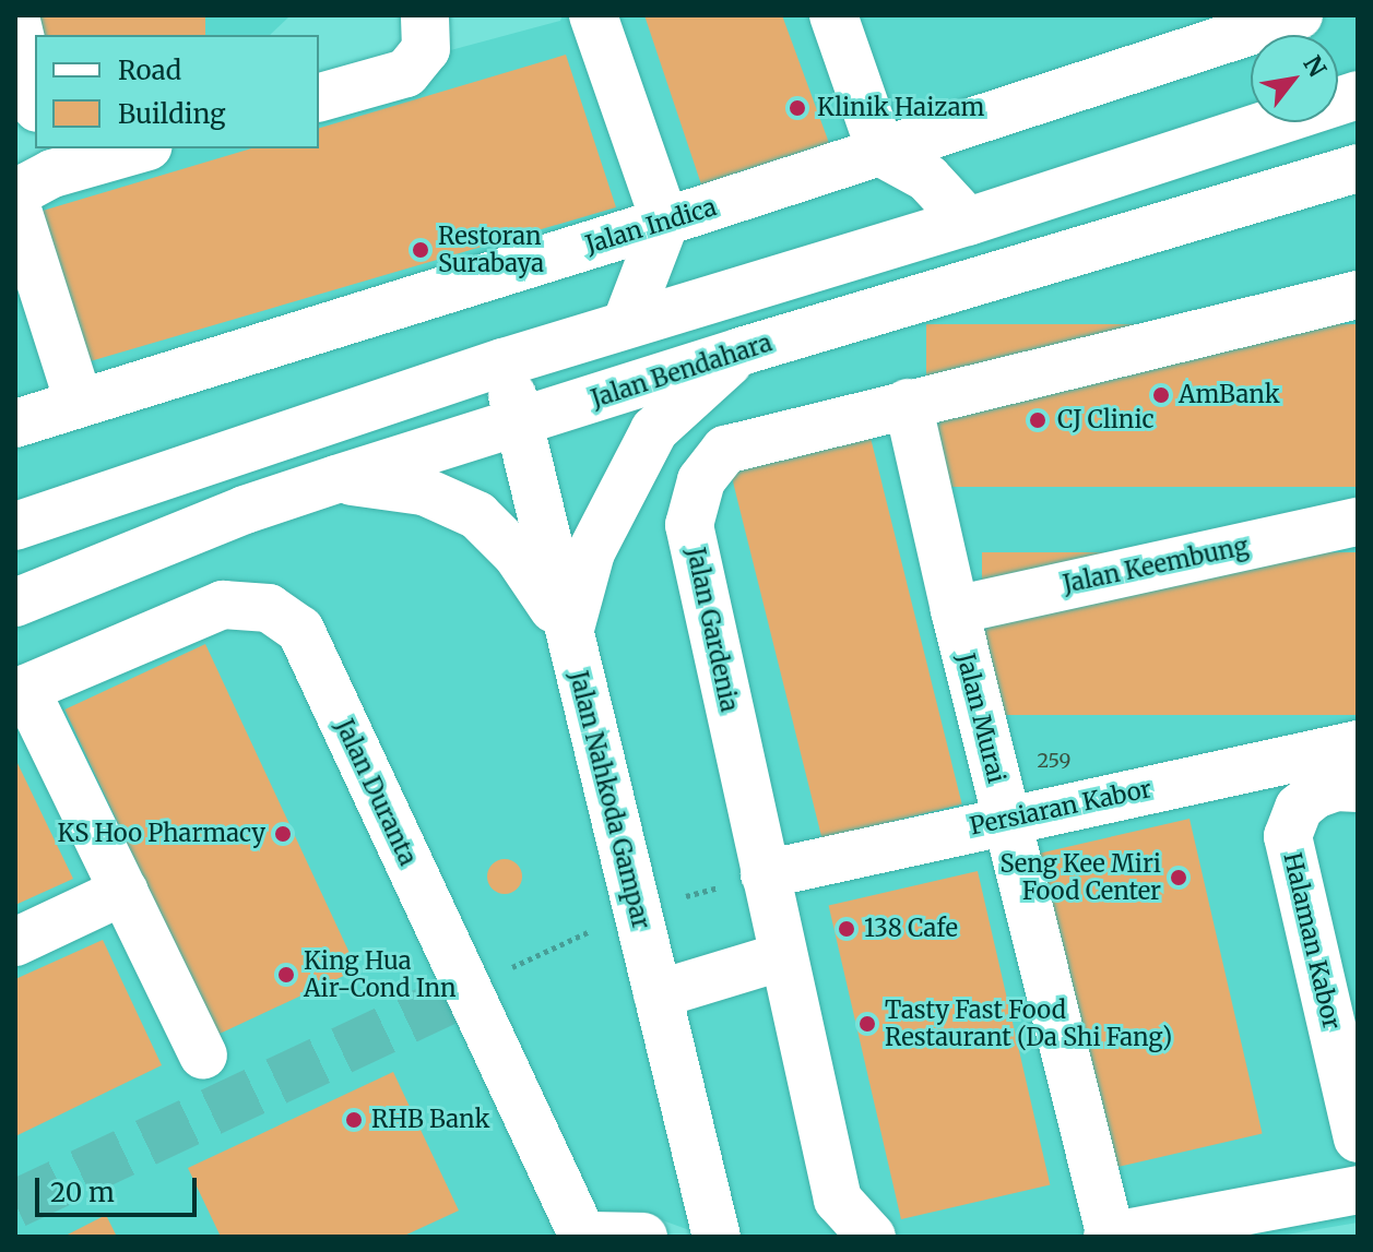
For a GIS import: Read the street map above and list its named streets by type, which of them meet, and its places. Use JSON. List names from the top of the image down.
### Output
{
  "streets": {
    "street": [
      "Jalan Indica",
      "Jalan Bendahara",
      "Jalan Keembung",
      "Jalan Gardenia",
      "Jalan Murai",
      "Jalan Duranta",
      "Jalan Nahkoda Gampar",
      "Persiaran Kabor",
      "Halaman Kabor"
    ]
  },
  "crossings": [
    ["Jalan Bendahara", "Jalan Nahkoda Gampar"],
    ["Jalan Keembung", "Jalan Murai"],
    ["Jalan Gardenia", "Jalan Murai"],
    ["Jalan Gardenia", "Persiaran Kabor"],
    ["Jalan Murai", "Persiaran Kabor"]
  ],
  "places": [
    "Klinik Haizam",
    "Restoran Surabaya",
    "AmBank",
    "CJ Clinic",
    "KS Hoo Pharmacy",
    "Seng Kee Miri Food Center",
    "138 Cafe",
    "King Hua Air-Cond Inn",
    "Tasty Fast Food Restaurant (Da Shi Fang)",
    "RHB Bank"
  ],
  "house_numbers": ["259"],
  "legend": ["Road", "Building"],
  "scale_bar": "20 m",
  "north": "top right"
}
